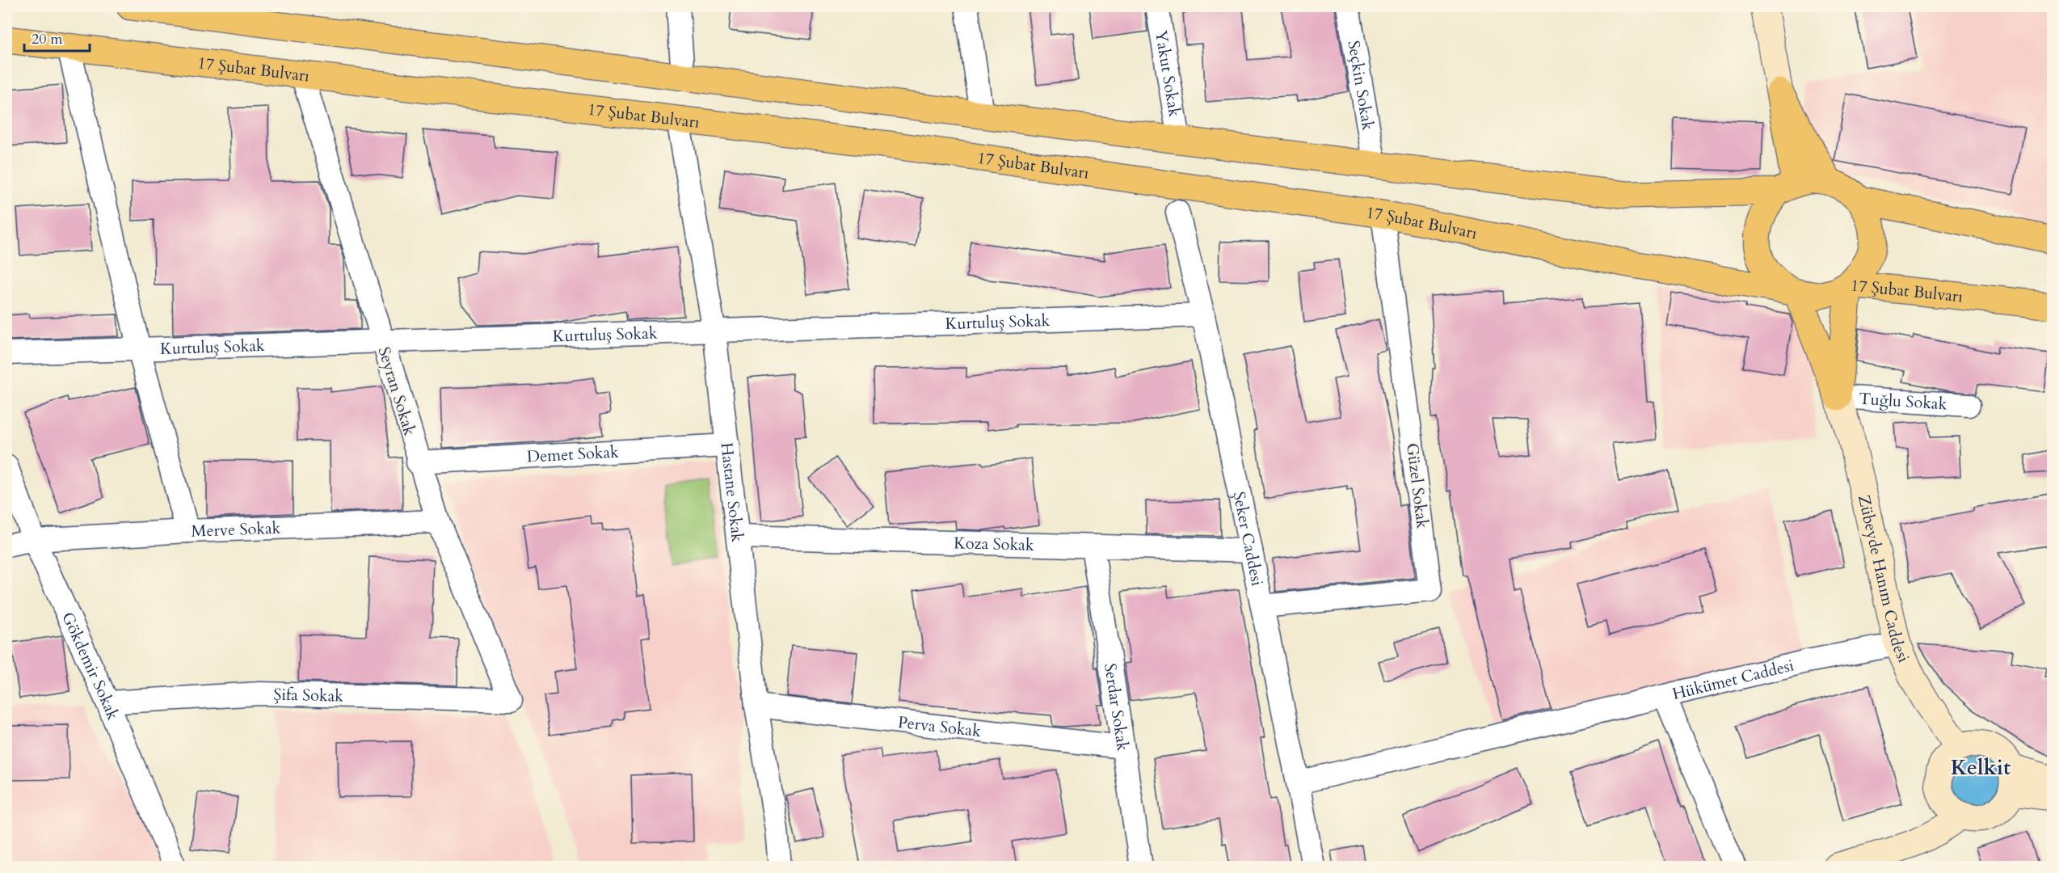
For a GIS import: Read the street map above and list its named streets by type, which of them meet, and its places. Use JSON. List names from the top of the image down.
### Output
{
  "streets": {
    "highway": ["17 Şubat Bulvarı", "Zübeyde Hanım Caddesi"],
    "street": [
      "Yakut Sokak",
      "Seçkin Sokak",
      "Kurtuluş Sokak",
      "Seyran Sokak",
      "Tuğlu Sokak",
      "Demet Sokak",
      "Güzel Sokak",
      "Hastane Sokak",
      "Merve Sokak",
      "Şeker Caddesi",
      "Koza Sokak",
      "Gökdemir Sokak",
      "Hükümet Caddesi",
      "Şifa Sokak",
      "Serdar Sokak",
      "Perva Sokak"
    ]
  },
  "crossings": [
    ["17 Şubat Bulvarı", "Seyran Sokak"],
    ["17 Şubat Bulvarı", "Güzel Sokak"],
    ["17 Şubat Bulvarı", "Hastane Sokak"],
    ["17 Şubat Bulvarı", "Zübeyde Hanım Caddesi"],
    ["Kurtuluş Sokak", "Seyran Sokak"],
    ["Kurtuluş Sokak", "Hastane Sokak"],
    ["Kurtuluş Sokak", "Şeker Caddesi"],
    ["Seyran Sokak", "Demet Sokak"],
    ["Seyran Sokak", "Merve Sokak"],
    ["Seyran Sokak", "Şifa Sokak"],
    ["Tuğlu Sokak", "Zübeyde Hanım Caddesi"],
    ["Demet Sokak", "Hastane Sokak"],
    ["Güzel Sokak", "Şeker Caddesi"],
    ["Hastane Sokak", "Koza Sokak"],
    ["Hastane Sokak", "Perva Sokak"],
    ["Merve Sokak", "Gökdemir Sokak"],
    ["Şeker Caddesi", "Koza Sokak"],
    ["Koza Sokak", "Serdar Sokak"],
    ["Zübeyde Hanım Caddesi", "Hükümet Caddesi"],
    ["Gökdemir Sokak", "Şifa Sokak"],
    ["Serdar Sokak", "Perva Sokak"]
  ],
  "districts": ["Kelkit"],
  "scale_bar": "20 m"
}
